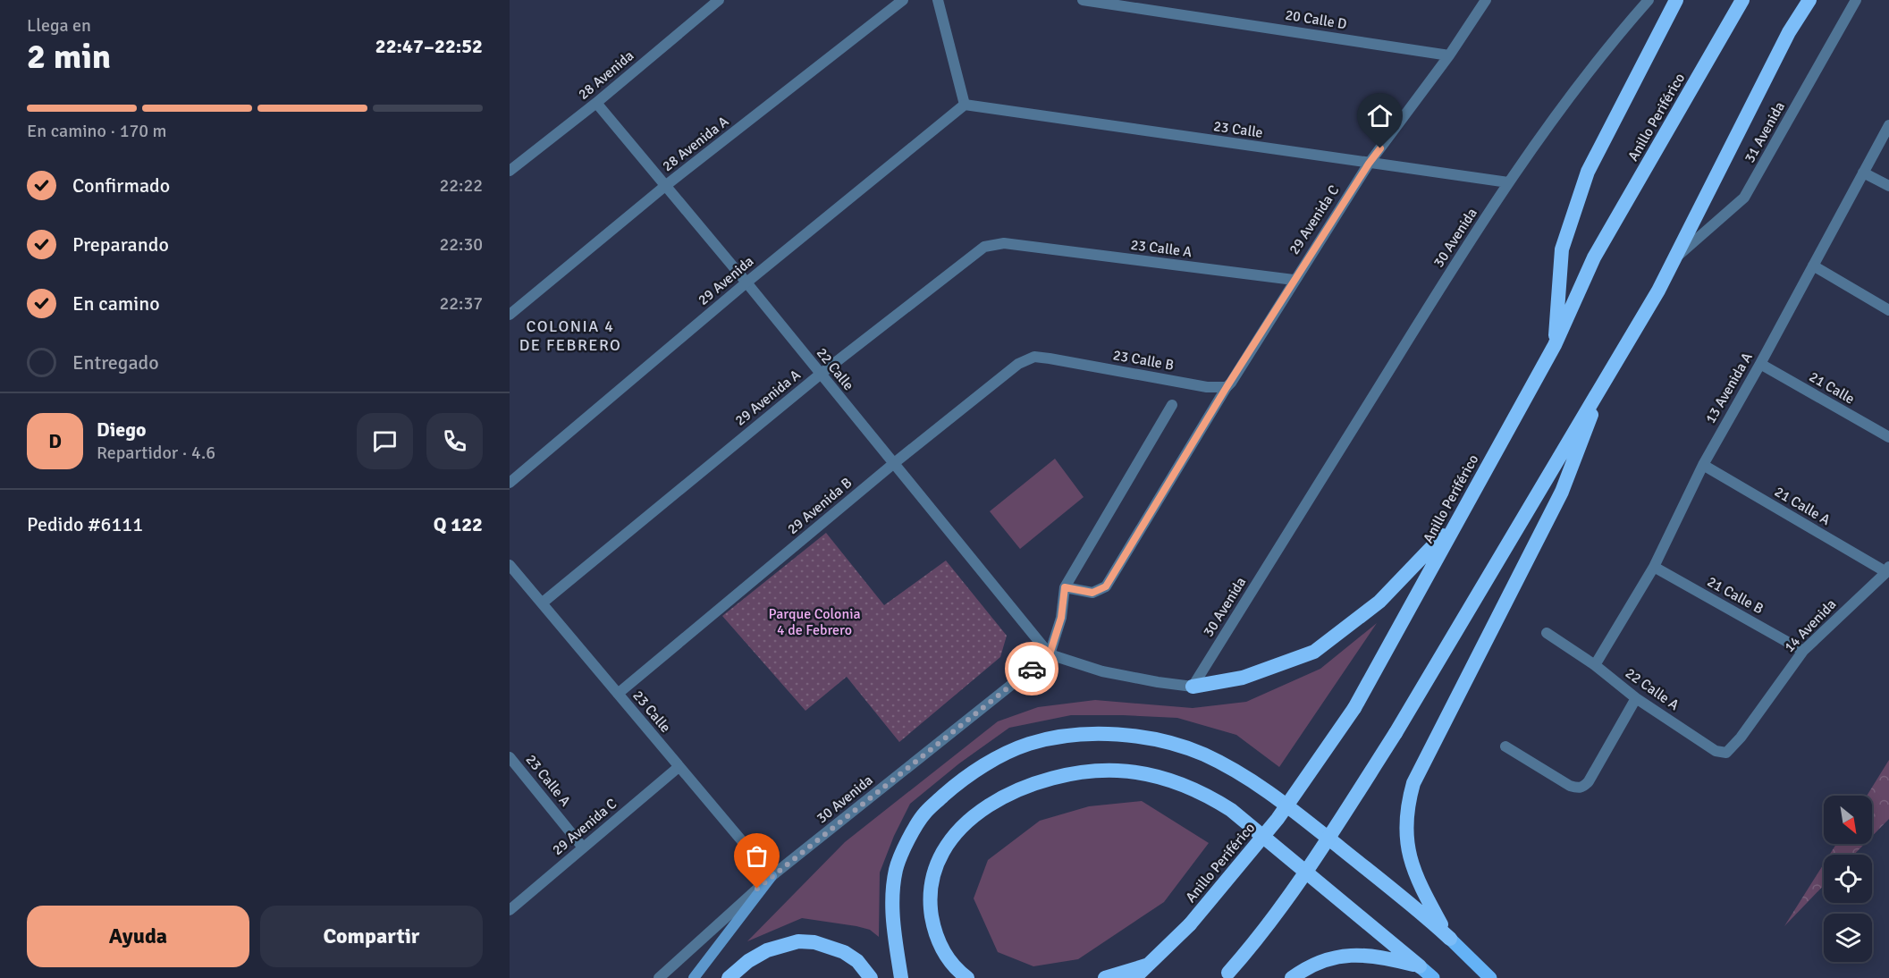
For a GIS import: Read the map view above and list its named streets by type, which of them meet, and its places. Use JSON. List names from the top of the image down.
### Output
{
  "streets": {
    "highway": ["Anillo Periférico"],
    "street": [
      "20 Calle D",
      "28 Avenida",
      "23 Calle",
      "31 Avenida",
      "28 Avenida A",
      "29 Avenida C",
      "30 Avenida",
      "23 Calle A",
      "29 Avenida",
      "23 Calle B",
      "22 Calle",
      "13 Avenida A",
      "21 Calle",
      "29 Avenida A",
      "29 Avenida B",
      "21 Calle A",
      "21 Calle B",
      "14 Avenida",
      "22 Calle A"
    ]
  },
  "crossings": [
    ["20 Calle D", "29 Avenida C"],
    ["28 Avenida", "22 Calle"],
    ["23 Calle", "29 Avenida C"],
    ["23 Calle", "30 Avenida"],
    ["23 Calle", "29 Avenida"],
    ["23 Calle", "29 Avenida A"],
    ["23 Calle", "29 Avenida B"],
    ["28 Avenida A", "22 Calle"],
    ["29 Avenida C", "23 Calle A"],
    ["29 Avenida C", "23 Calle B"],
    ["30 Avenida", "22 Calle"],
    ["23 Calle A", "29 Avenida A"],
    ["29 Avenida", "22 Calle"],
    ["23 Calle B", "29 Avenida B"],
    ["22 Calle", "29 Avenida A"],
    ["22 Calle", "29 Avenida B"],
    ["13 Avenida A", "21 Calle"],
    ["13 Avenida A", "21 Calle A"],
    ["13 Avenida A", "21 Calle B"],
    ["13 Avenida A", "22 Calle A"],
    ["21 Calle A", "14 Avenida"],
    ["21 Calle B", "14 Avenida"],
    ["14 Avenida", "22 Calle A"]
  ],
  "districts": ["COLONIA 4 DE FEBRERO"],
  "parks": ["Parque Colonia 4 de Febrero"],
  "north": "bottom right",
  "page": {
    "heading": ["2 min", "Llega en", "22:47–22:52"],
    "panel": [
      "Diego",
      "Repartidor · 4.6",
      "Pedido #6111",
      "Q 122"
    ],
    "bar": "En camino · 170 m",
    "list": [
      ["Confirmado", "22:22"],
      ["Preparando", "22:30"],
      ["En camino", "22:37"],
      "Entregado"
    ],
    "round": "D",
    "buttons": ["Ayuda", "Compartir"]
  }
}
